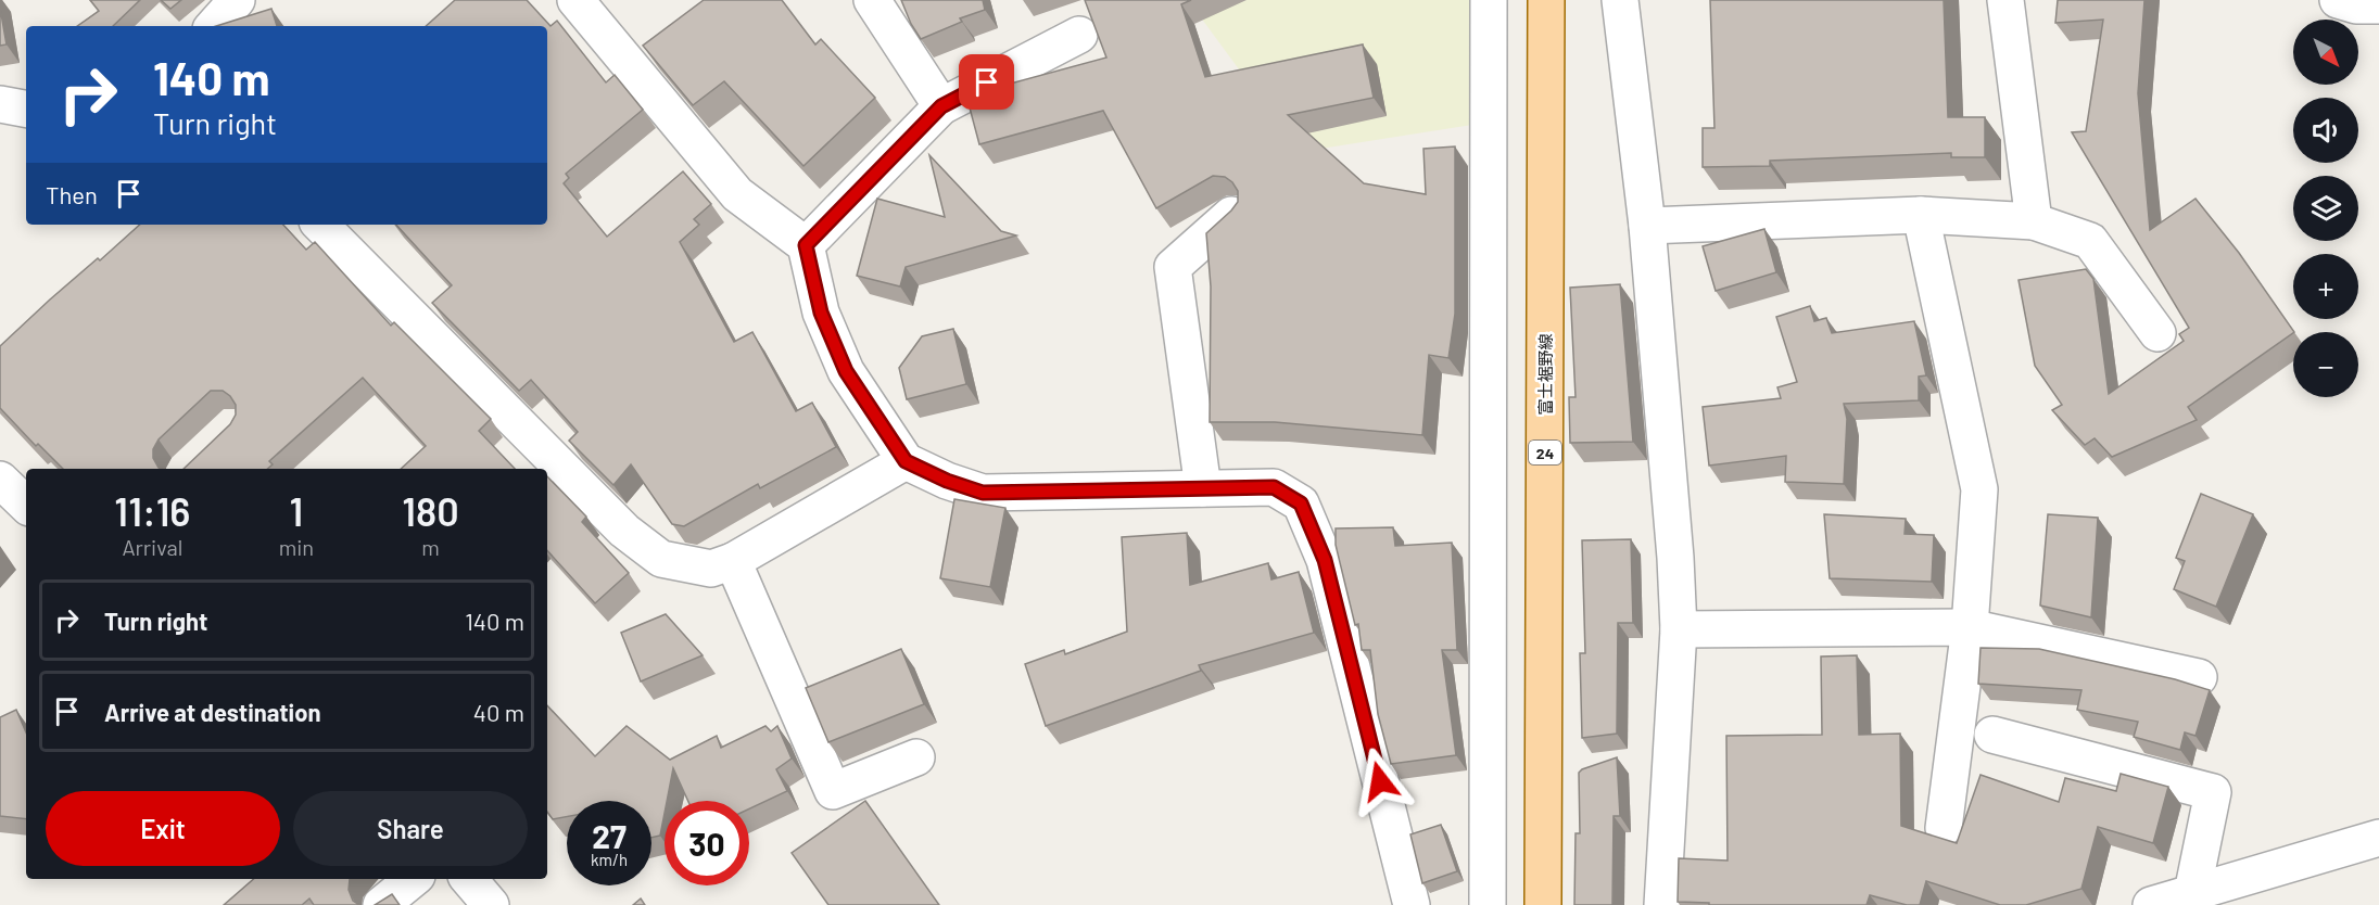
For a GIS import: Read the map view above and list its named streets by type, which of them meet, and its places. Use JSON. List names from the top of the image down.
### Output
{
  "streets": {
    "main road": ["富士裾野線", "24"]
  },
  "north": "bottom right",
  "page": {
    "map_buttons": ["+", "−"],
    "turn": ["140 m", "Turn right"],
    "then": "Then",
    "eta": [
      "11:16",
      "Arrival",
      "1",
      "min",
      "180",
      "m"
    ],
    "list": [
      {
        "name": "Turn right",
        "value": "140 m"
      },
      {
        "name": "Arrive at destination",
        "value": "40 m"
      }
    ],
    "buttons": ["Exit", "Share"],
    "speed": "27 km/h",
    "limit": "30"
  }
}
